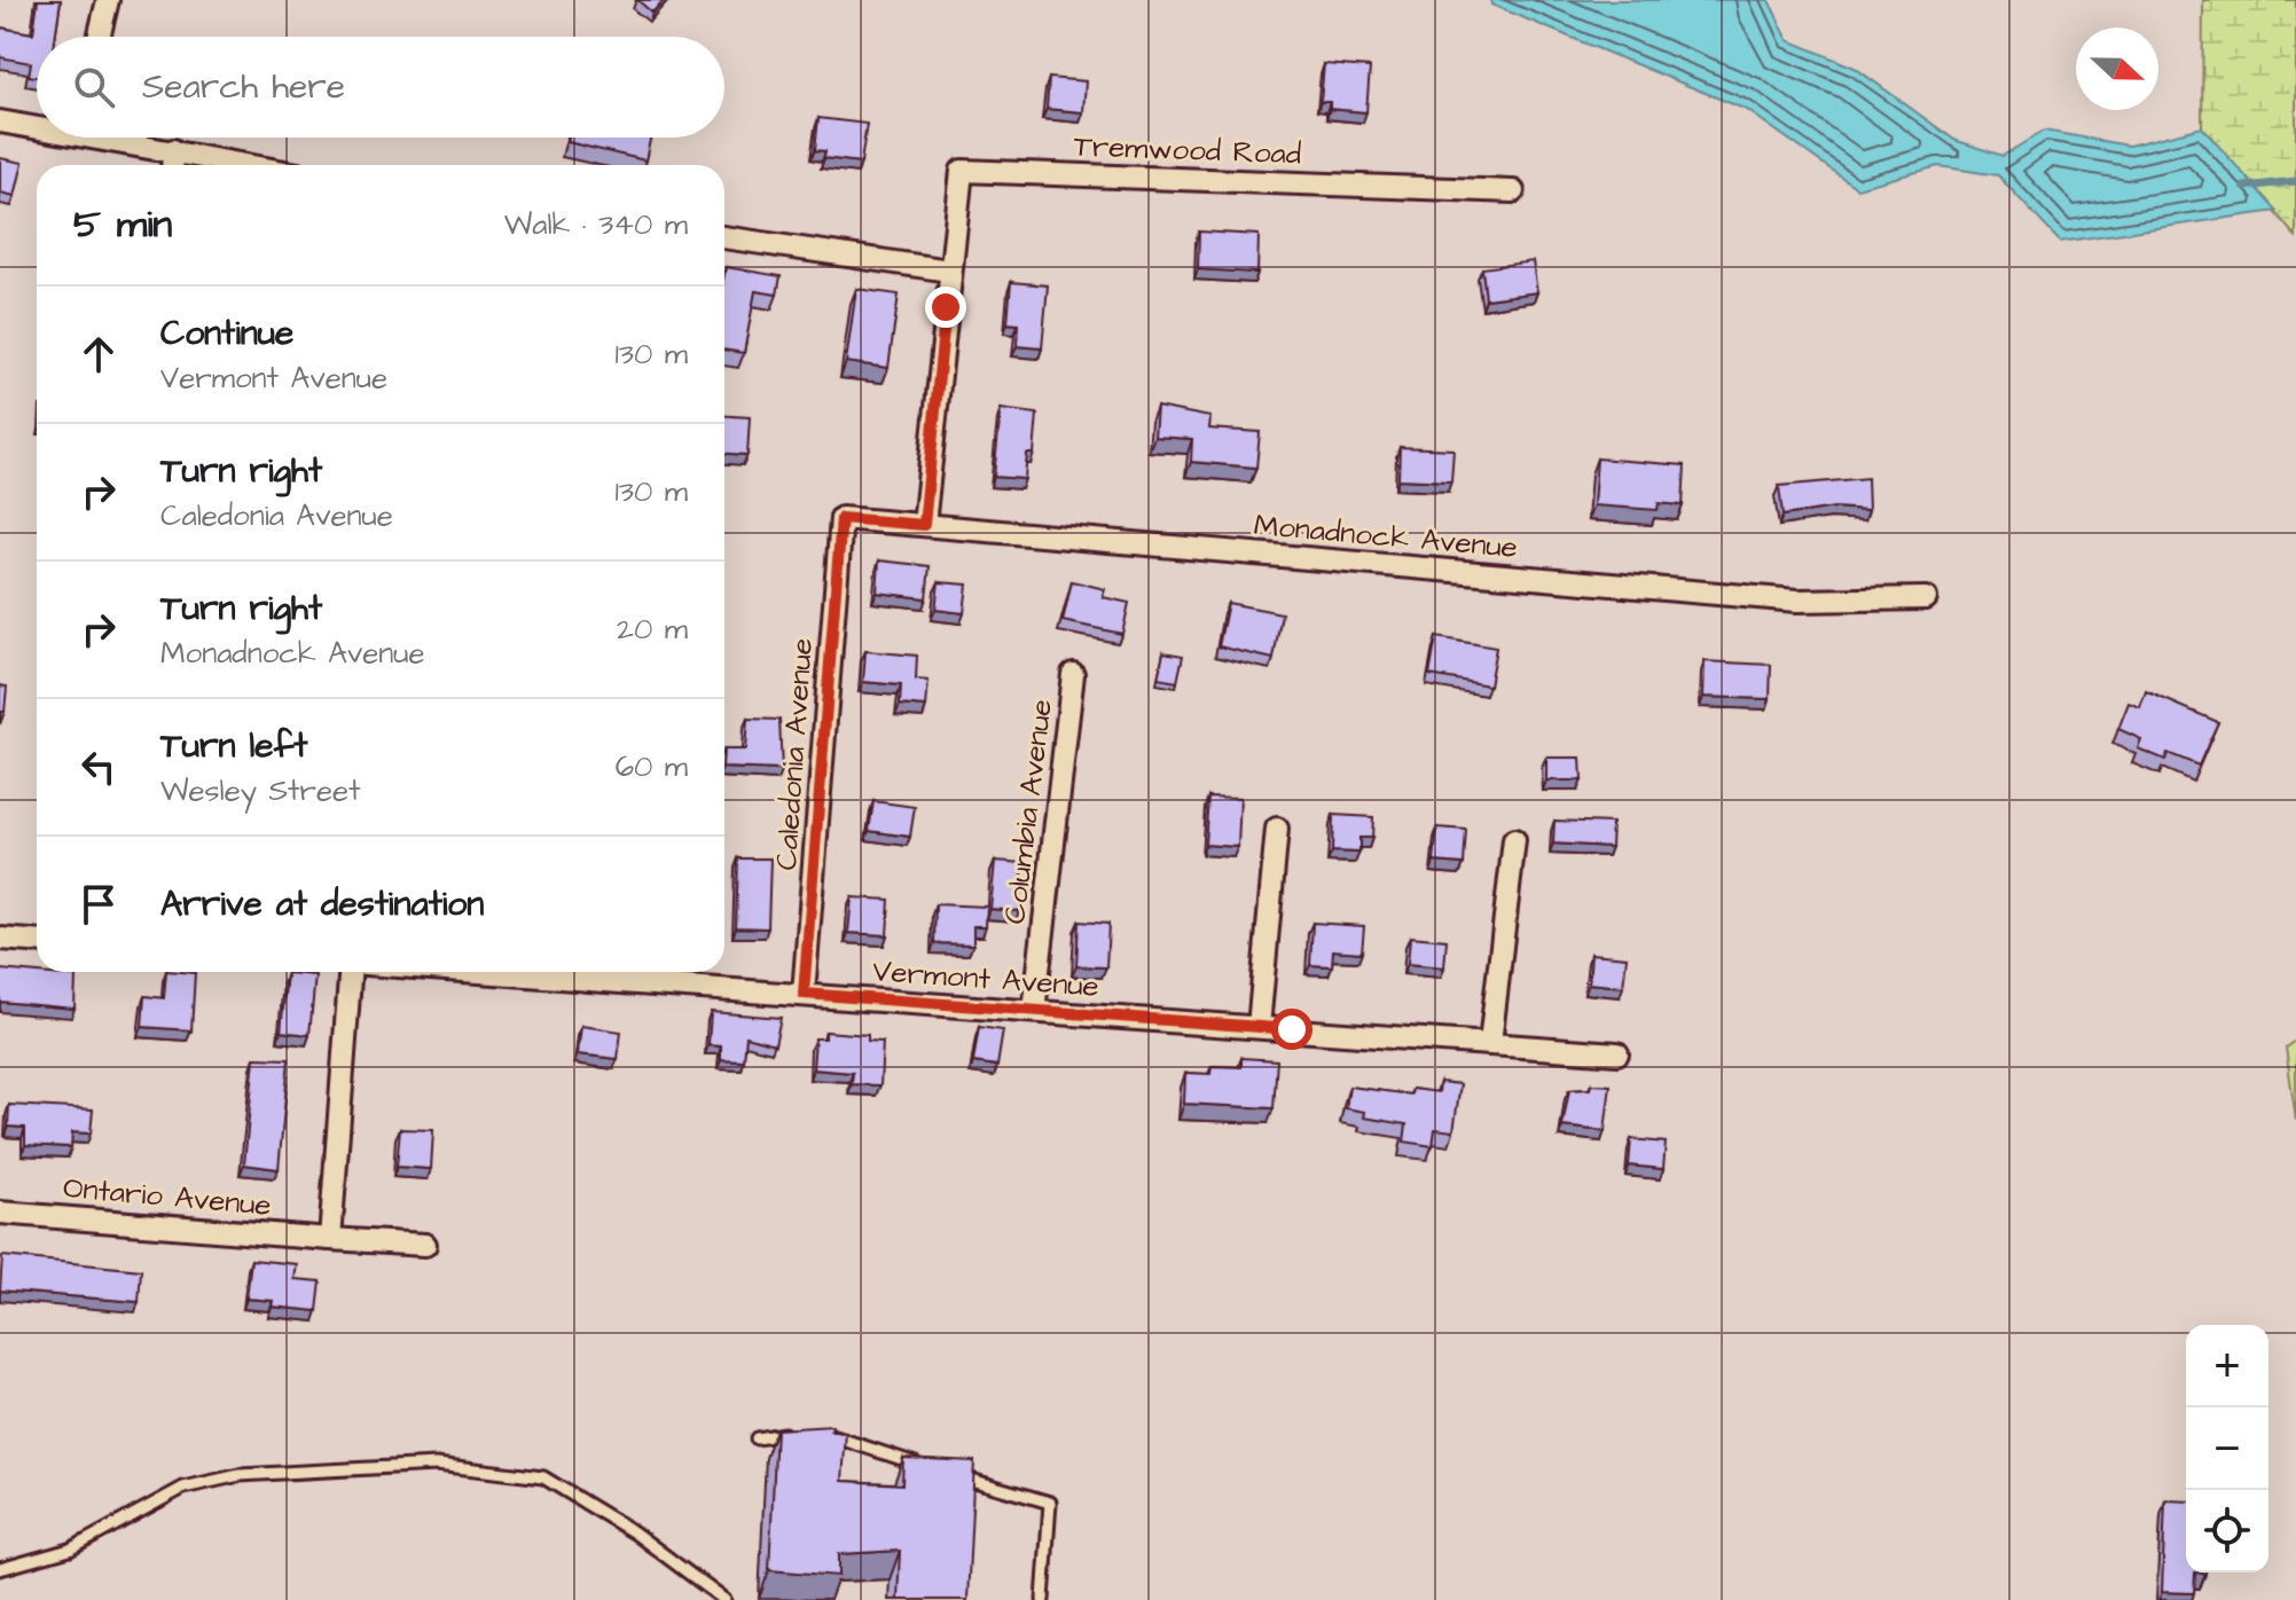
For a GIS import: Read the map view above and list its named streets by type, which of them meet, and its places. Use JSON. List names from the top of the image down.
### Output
{
  "streets": {
    "street": [
      "Tremwood Road",
      "Monadnock Avenue",
      "Caledonia Avenue",
      "Columbia Avenue",
      "Vermont Avenue",
      "Ontario Avenue"
    ]
  },
  "crossings": [
    ["Monadnock Avenue", "Caledonia Avenue"],
    ["Caledonia Avenue", "Vermont Avenue"],
    ["Columbia Avenue", "Vermont Avenue"]
  ],
  "north": "right",
  "page": {
    "search": "Search here",
    "heading": ["5 min", "Walk · 340 m"],
    "list": [
      ["Continue", "Vermont Avenue", "130 m"],
      ["Turn right", "Caledonia Avenue", "130 m"],
      ["Turn right", "Monadnock Avenue", "20 m"],
      ["Turn left", "Wesley Street", "60 m"],
      "Arrive at destination"
    ],
    "map_buttons": ["+", "−"]
  }
}
